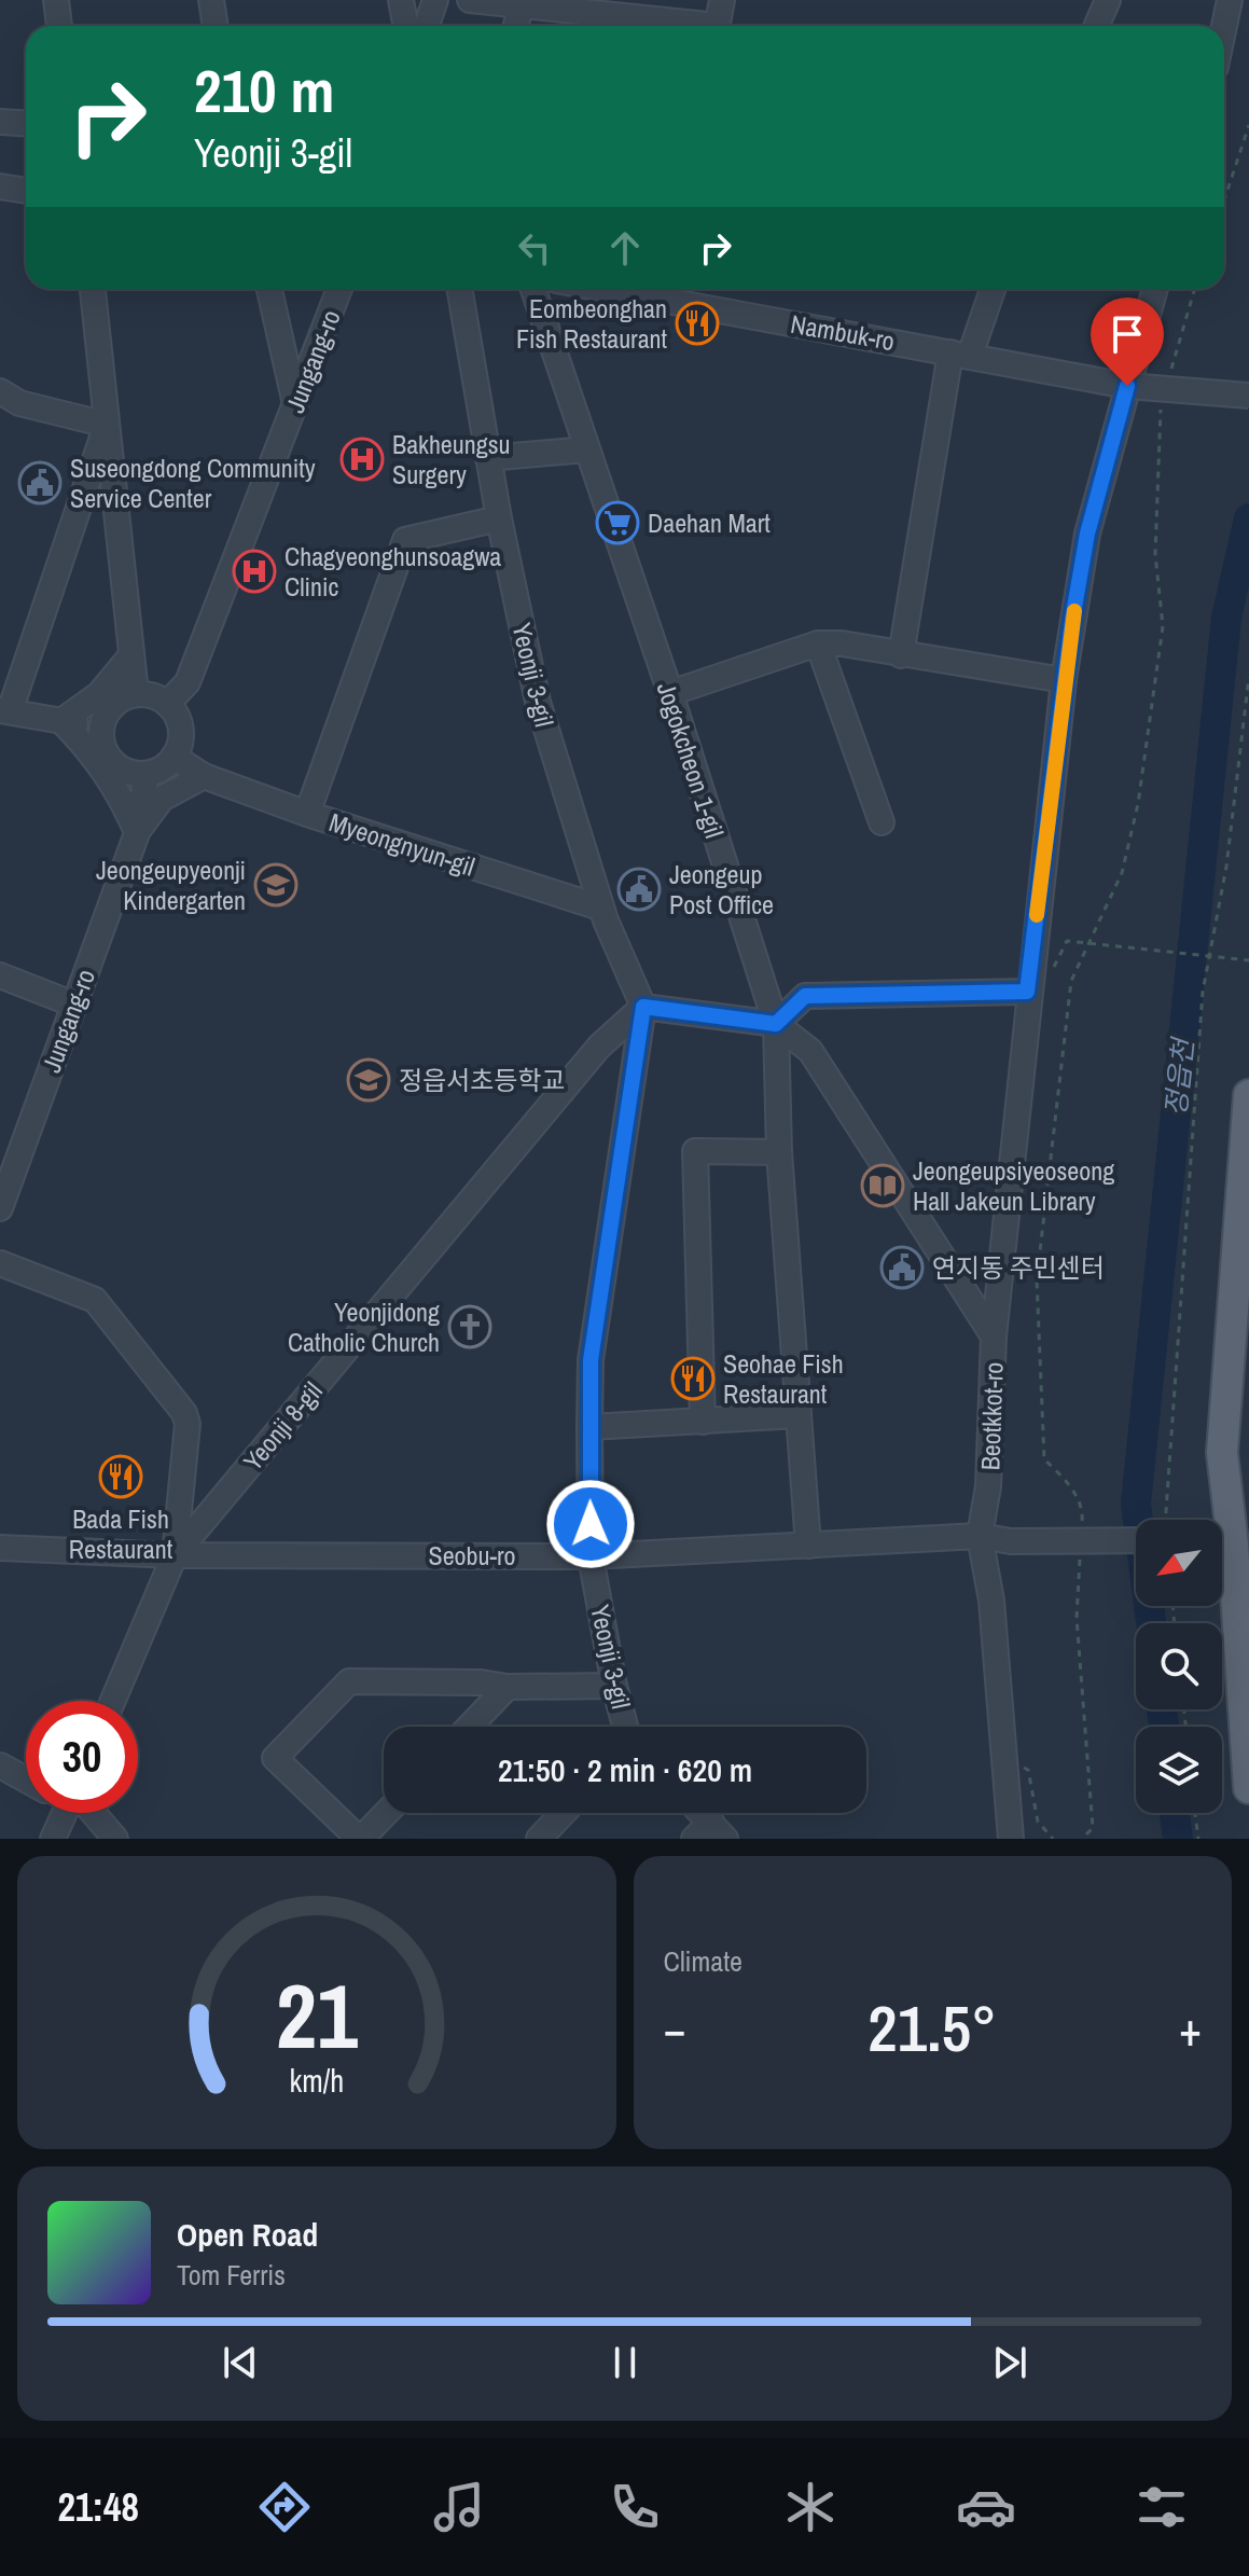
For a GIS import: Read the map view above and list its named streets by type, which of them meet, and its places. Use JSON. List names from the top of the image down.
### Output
{
  "streets": {
    "street": [
      "Nambuk-ro",
      "Jungang-ro",
      "Yeonji 3-gil",
      "Jogokcheon 1-gil",
      "Myeongnyun-gil",
      "Beotkkot-ro",
      "Yeonji 8-gil",
      "Seobu-ro"
    ]
  },
  "crossings": [
    ["Nambuk-ro", "Beotkkot-ro"],
    ["Yeonji 3-gil", "Myeongnyun-gil"],
    ["Yeonji 3-gil", "Yeonji 8-gil"],
    ["Yeonji 3-gil", "Seobu-ro"],
    ["Jogokcheon 1-gil", "Seobu-ro"],
    ["Beotkkot-ro", "Seobu-ro"],
    ["Yeonji 8-gil", "Seobu-ro"]
  ],
  "water": ["정읍천"],
  "places": {
    "restaurant": ["Eombeonghan Fish Restaurant", "Seohae Fish Restaurant", "Bada Fish Restaurant"],
    "hospital": ["Bakheungsu Surgery", "Chagyeonghunsoagwa Clinic"],
    "public building": ["Suseongdong Community Service Center", "Jeongeup Post Office", "연지동 주민센터"],
    "supermarket": ["Daehan Mart"],
    "school or university": ["Jeongeupyeonji Kindergarten", "정읍서초등학교"],
    "library": ["Jeongeupsiyeoseong Hall Jakeun Library"],
    "church": ["Yeonjidong Catholic Church"]
  },
  "north": "bottom left",
  "page": {
    "turn": ["210 m", "Yeonji 3-gil"],
    "limit": "30",
    "trip": "21:50 · 2 min · 620 m",
    "tile": "Climate",
    "heat": ["−", "21.5°", "+"],
    "song": ["Open Road", "Tom Ferris"],
    "tabs": "21:48",
    "gauge": ["21", "km/h"]
  }
}
